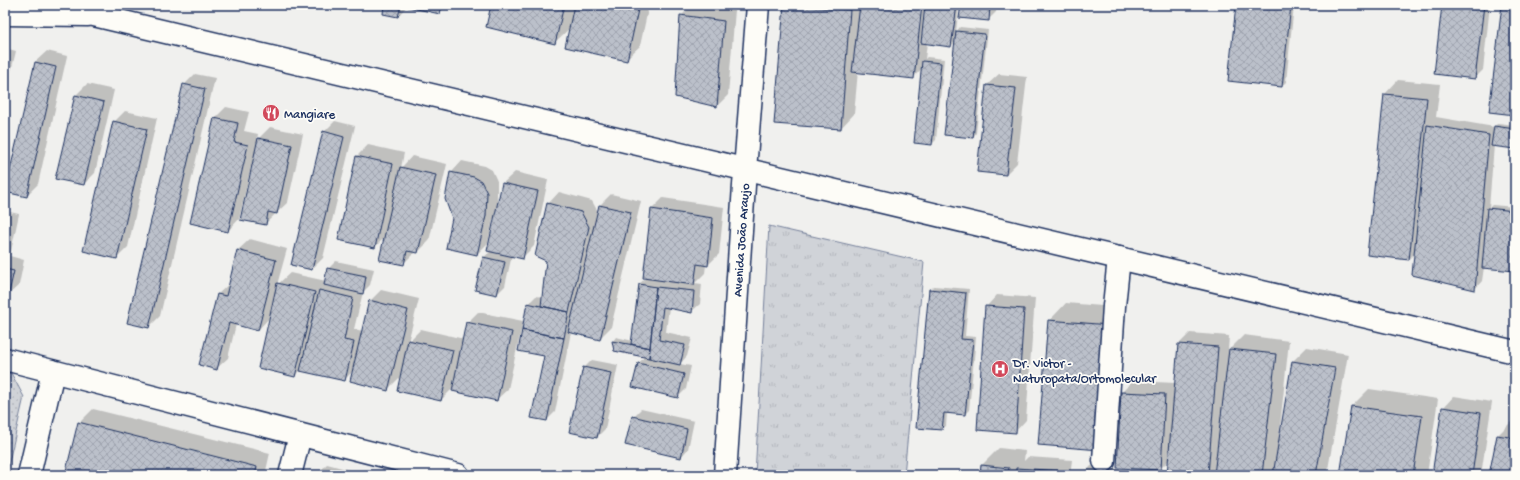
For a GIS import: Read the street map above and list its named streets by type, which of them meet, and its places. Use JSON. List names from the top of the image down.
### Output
{
  "streets": {
    "main road": ["Avenida João Araujo"]
  },
  "places": {
    "restaurant": ["Mangiare"],
    "hospital": ["Dr. Victor - Naturopata/Ortomolecular"]
  }
}
